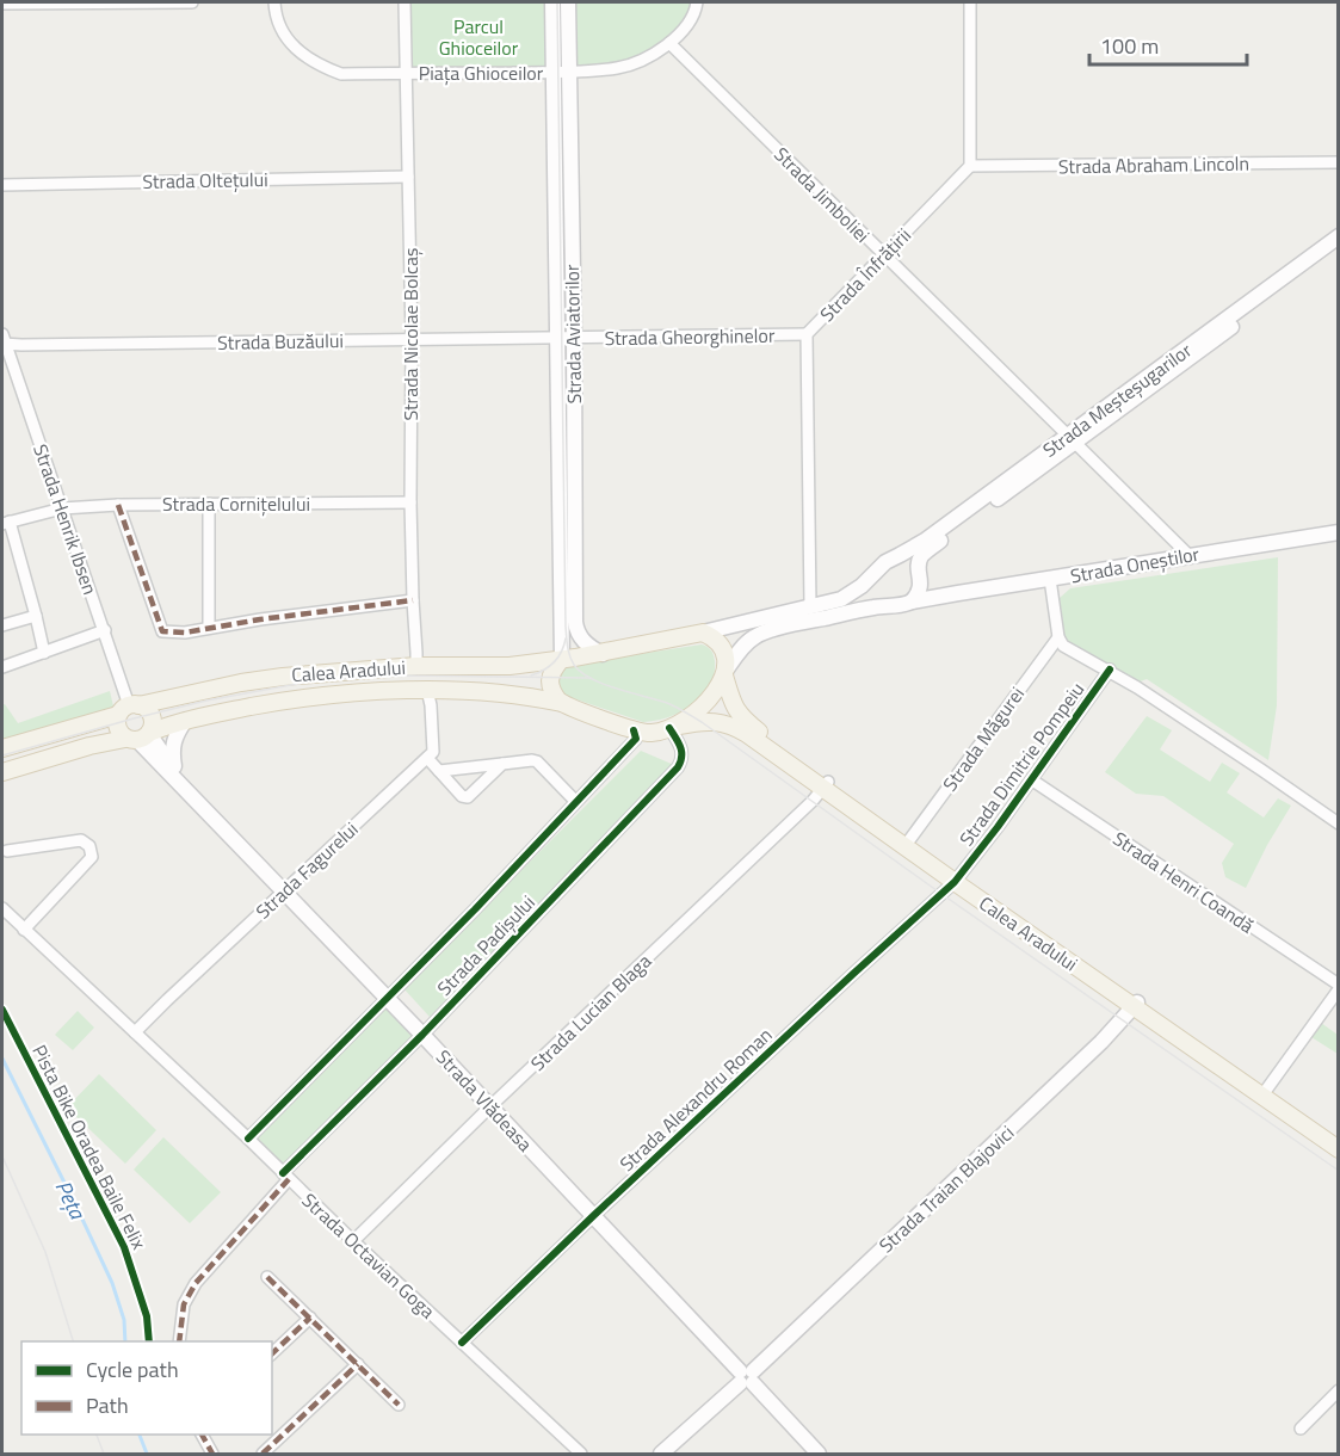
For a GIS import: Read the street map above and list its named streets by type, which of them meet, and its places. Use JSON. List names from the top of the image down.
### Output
{
  "streets": {
    "main road": ["Calea Aradului"],
    "street": [
      "Piața Ghioceilor",
      "Strada Abraham Lincoln",
      "Strada Oltețului",
      "Strada Jimboliei",
      "Strada Înfrățirii",
      "Strada Nicolae Bolcaș",
      "Strada Aviatorilor",
      "Strada Gheorghinelor",
      "Strada Buzăului",
      "Strada Meșteșugarilor",
      "Strada Cornițelului",
      "Strada Henrik Ibsen",
      "Strada Oneștilor",
      "Strada Măgurei",
      "Strada Dimitrie Pompeiu",
      "Strada Fagurelui",
      "Strada Henri Coandă",
      "Strada Padișului",
      "Strada Lucian Blaga",
      "Strada Alexandru Roman",
      "Strada Vlădeasa",
      "Strada Traian Blajovici",
      "Strada Octavian Goga"
    ],
    "cycle path": ["Pista Bike Oradea Baile Felix"]
  },
  "crossings": [
    ["Piața Ghioceilor", "Strada Jimboliei"],
    ["Piața Ghioceilor", "Strada Nicolae Bolcaș"],
    ["Piața Ghioceilor", "Strada Aviatorilor"],
    ["Strada Abraham Lincoln", "Strada Înfrățirii"],
    ["Strada Oltețului", "Strada Nicolae Bolcaș"],
    ["Strada Jimboliei", "Strada Înfrățirii"],
    ["Strada Jimboliei", "Strada Meșteșugarilor"],
    ["Strada Jimboliei", "Strada Oneștilor"],
    ["Strada Înfrățirii", "Strada Gheorghinelor"],
    ["Strada Nicolae Bolcaș", "Strada Buzăului"],
    ["Strada Nicolae Bolcaș", "Strada Cornițelului"],
    ["Strada Nicolae Bolcaș", "Calea Aradului"],
    ["Strada Aviatorilor", "Strada Gheorghinelor"],
    ["Strada Aviatorilor", "Strada Buzăului"],
    ["Strada Aviatorilor", "Calea Aradului"],
    ["Strada Gheorghinelor", "Strada Buzăului"],
    ["Strada Buzăului", "Strada Henrik Ibsen"],
    ["Strada Meșteșugarilor", "Strada Oneștilor"],
    ["Strada Cornițelului", "Strada Henrik Ibsen"],
    ["Strada Henrik Ibsen", "Calea Aradului"],
    ["Strada Henrik Ibsen", "Strada Vlădeasa"],
    ["Calea Aradului", "Strada Măgurei"],
    ["Calea Aradului", "Strada Dimitrie Pompeiu"],
    ["Calea Aradului", "Strada Padișului"],
    ["Calea Aradului", "Strada Lucian Blaga"],
    ["Calea Aradului", "Strada Alexandru Roman"],
    ["Calea Aradului", "Strada Vlădeasa"],
    ["Calea Aradului", "Strada Traian Blajovici"],
    ["Strada Dimitrie Pompeiu", "Strada Henri Coandă"],
    ["Strada Dimitrie Pompeiu", "Strada Alexandru Roman"],
    ["Strada Fagurelui", "Strada Vlădeasa"],
    ["Strada Fagurelui", "Strada Octavian Goga"],
    ["Strada Padișului", "Strada Vlădeasa"],
    ["Strada Padișului", "Strada Octavian Goga"],
    ["Strada Lucian Blaga", "Strada Vlădeasa"],
    ["Strada Lucian Blaga", "Strada Octavian Goga"],
    ["Strada Alexandru Roman", "Strada Vlădeasa"],
    ["Strada Alexandru Roman", "Strada Octavian Goga"],
    ["Strada Vlădeasa", "Strada Traian Blajovici"]
  ],
  "water": ["Peța"],
  "parks": ["Parcul Ghioceilor"],
  "legend": ["Cycle path", "Path"],
  "scale_bar": "100 m"
}
